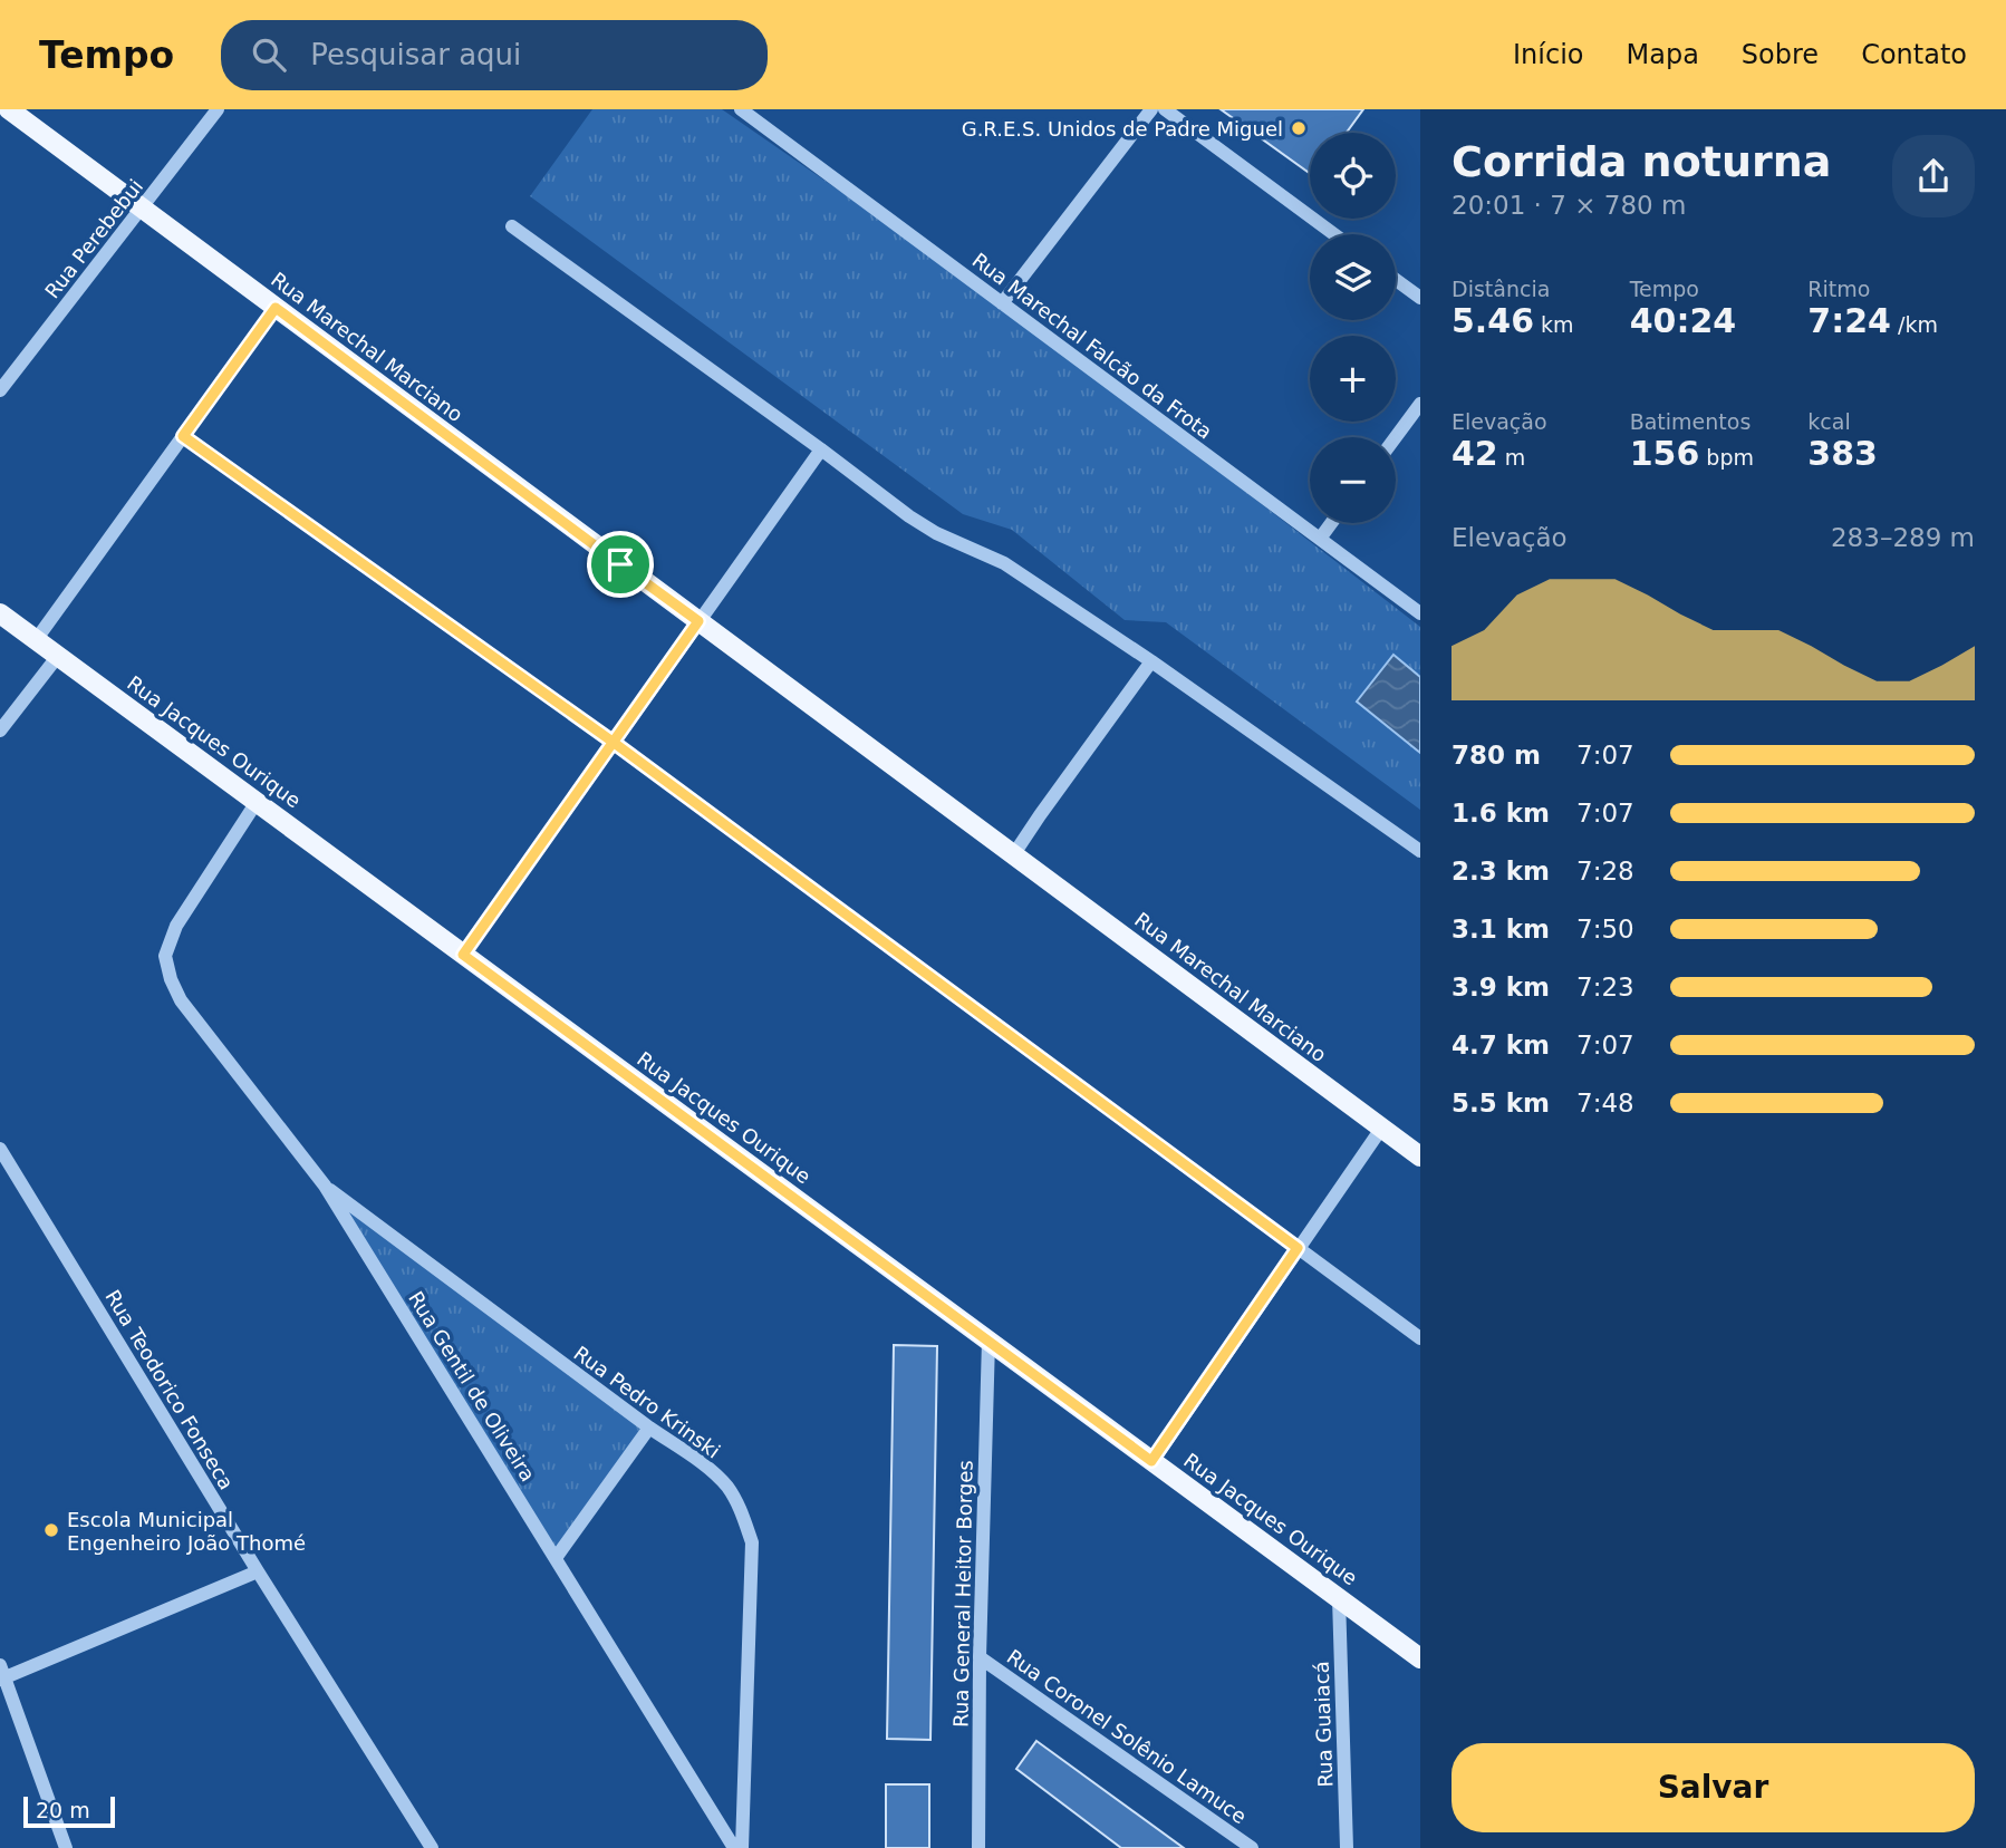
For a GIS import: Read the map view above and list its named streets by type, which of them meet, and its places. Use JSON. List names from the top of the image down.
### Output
{
  "streets": {
    "main road": ["Rua Marechal Marciano", "Rua Jacques Ourique"],
    "street": [
      "Rua Perebebui",
      "Rua Marechal Falcão da Frota",
      "Rua Gentil de Oliveira",
      "Rua Teodorico Fonseca",
      "Rua Pedro Krinski",
      "Rua General Heitor Borges",
      "Rua Guaiacá",
      "Rua Coronel Solênio Lamuce"
    ]
  },
  "crossings": [
    ["Rua Perebebui", "Rua Marechal Marciano"],
    ["Rua Jacques Ourique", "Rua Gentil de Oliveira"],
    ["Rua Jacques Ourique", "Rua General Heitor Borges"],
    ["Rua Jacques Ourique", "Rua Guaiacá"],
    ["Rua Gentil de Oliveira", "Rua Pedro Krinski"],
    ["Rua General Heitor Borges", "Rua Coronel Solênio Lamuce"]
  ],
  "places": ["G.R.E.S. Unidos de Padre Miguel", "Escola Municipal Engenheiro João Thomé"],
  "scale_bar": "20 m",
  "page": {
    "header": "Tempo",
    "search": "Pesquisar aqui",
    "nav": [
      "Início",
      "Mapa",
      "Sobre",
      "Contato"
    ],
    "heading": ["Corrida noturna", "20:01 · 7 × 780 m"],
    "map_buttons": ["+", "−"],
    "stats": [
      ["Distância", "5.46 km"],
      ["Tempo", "40:24"],
      ["Ritmo", "7:24 /km"],
      ["Elevação", "42 m"],
      ["Batimentos", "156 bpm"],
      ["kcal", "383"]
    ],
    "chart": ["Elevação", "283–289 m"],
    "list": [
      {
        "name": "780 m",
        "note": "7:07"
      },
      {
        "name": "1.6 km",
        "note": "7:07"
      },
      {
        "name": "2.3 km",
        "note": "7:28"
      },
      {
        "name": "3.1 km",
        "note": "7:50"
      },
      {
        "name": "3.9 km",
        "note": "7:23"
      },
      {
        "name": "4.7 km",
        "note": "7:07"
      },
      {
        "name": "5.5 km",
        "note": "7:48"
      }
    ],
    "buttons": "Salvar",
    "scale": "20 m"
  }
}
